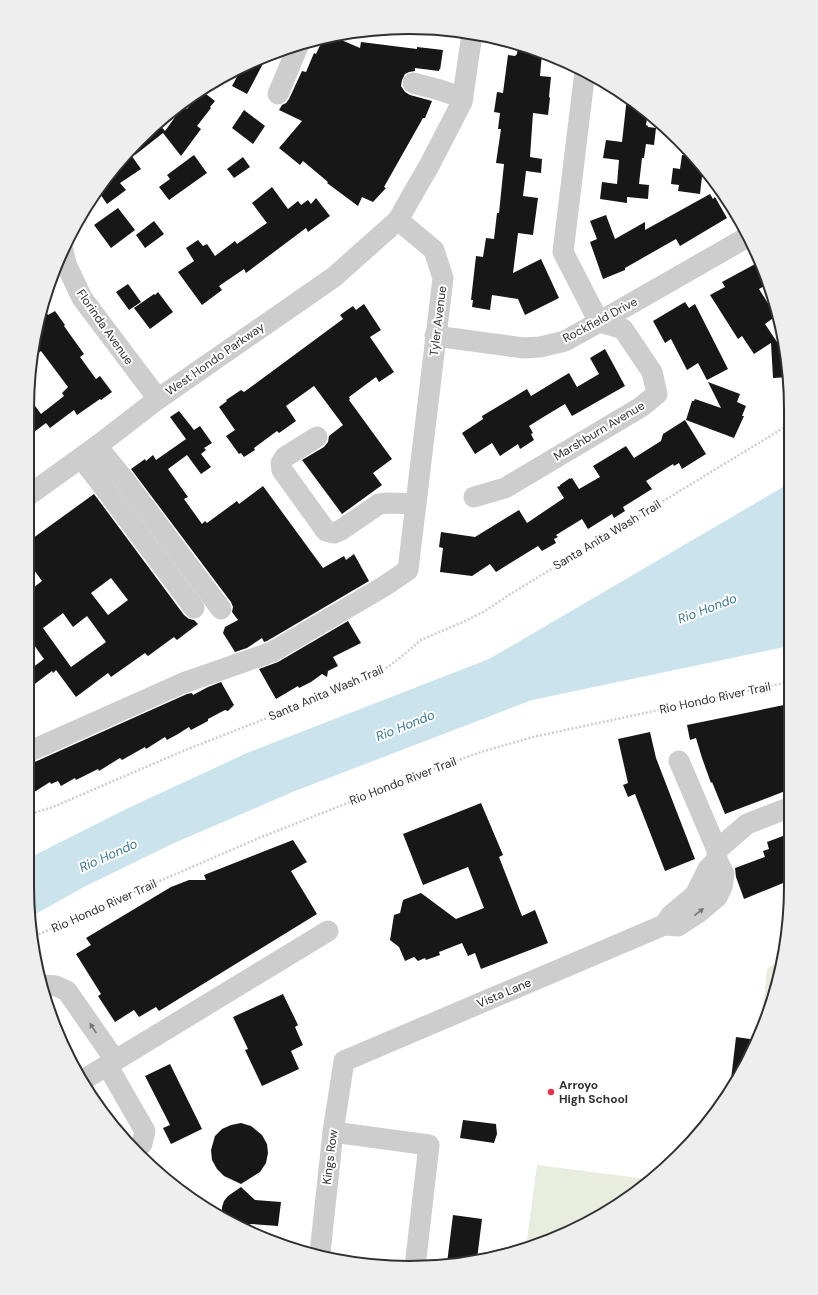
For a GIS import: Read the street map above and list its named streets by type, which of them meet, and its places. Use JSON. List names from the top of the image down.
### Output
{
  "streets": {
    "street": [
      "Rockfield Drive",
      "Tyler Avenue",
      "Florinda Avenue",
      "West Hondo Parkway",
      "Marshburn Avenue",
      "Vista Lane",
      "Kings Row"
    ],
    "path": ["Santa Anita Wash Trail", "Rio Hondo River Trail"]
  },
  "crossings": [
    ["Rockfield Drive", "Tyler Avenue"],
    ["Rockfield Drive", "Marshburn Avenue"],
    ["Tyler Avenue", "West Hondo Parkway"],
    ["Florinda Avenue", "West Hondo Parkway"],
    ["Vista Lane", "Kings Row"]
  ],
  "water": ["Rio Hondo"],
  "places": ["Arroyo High School"]
}
